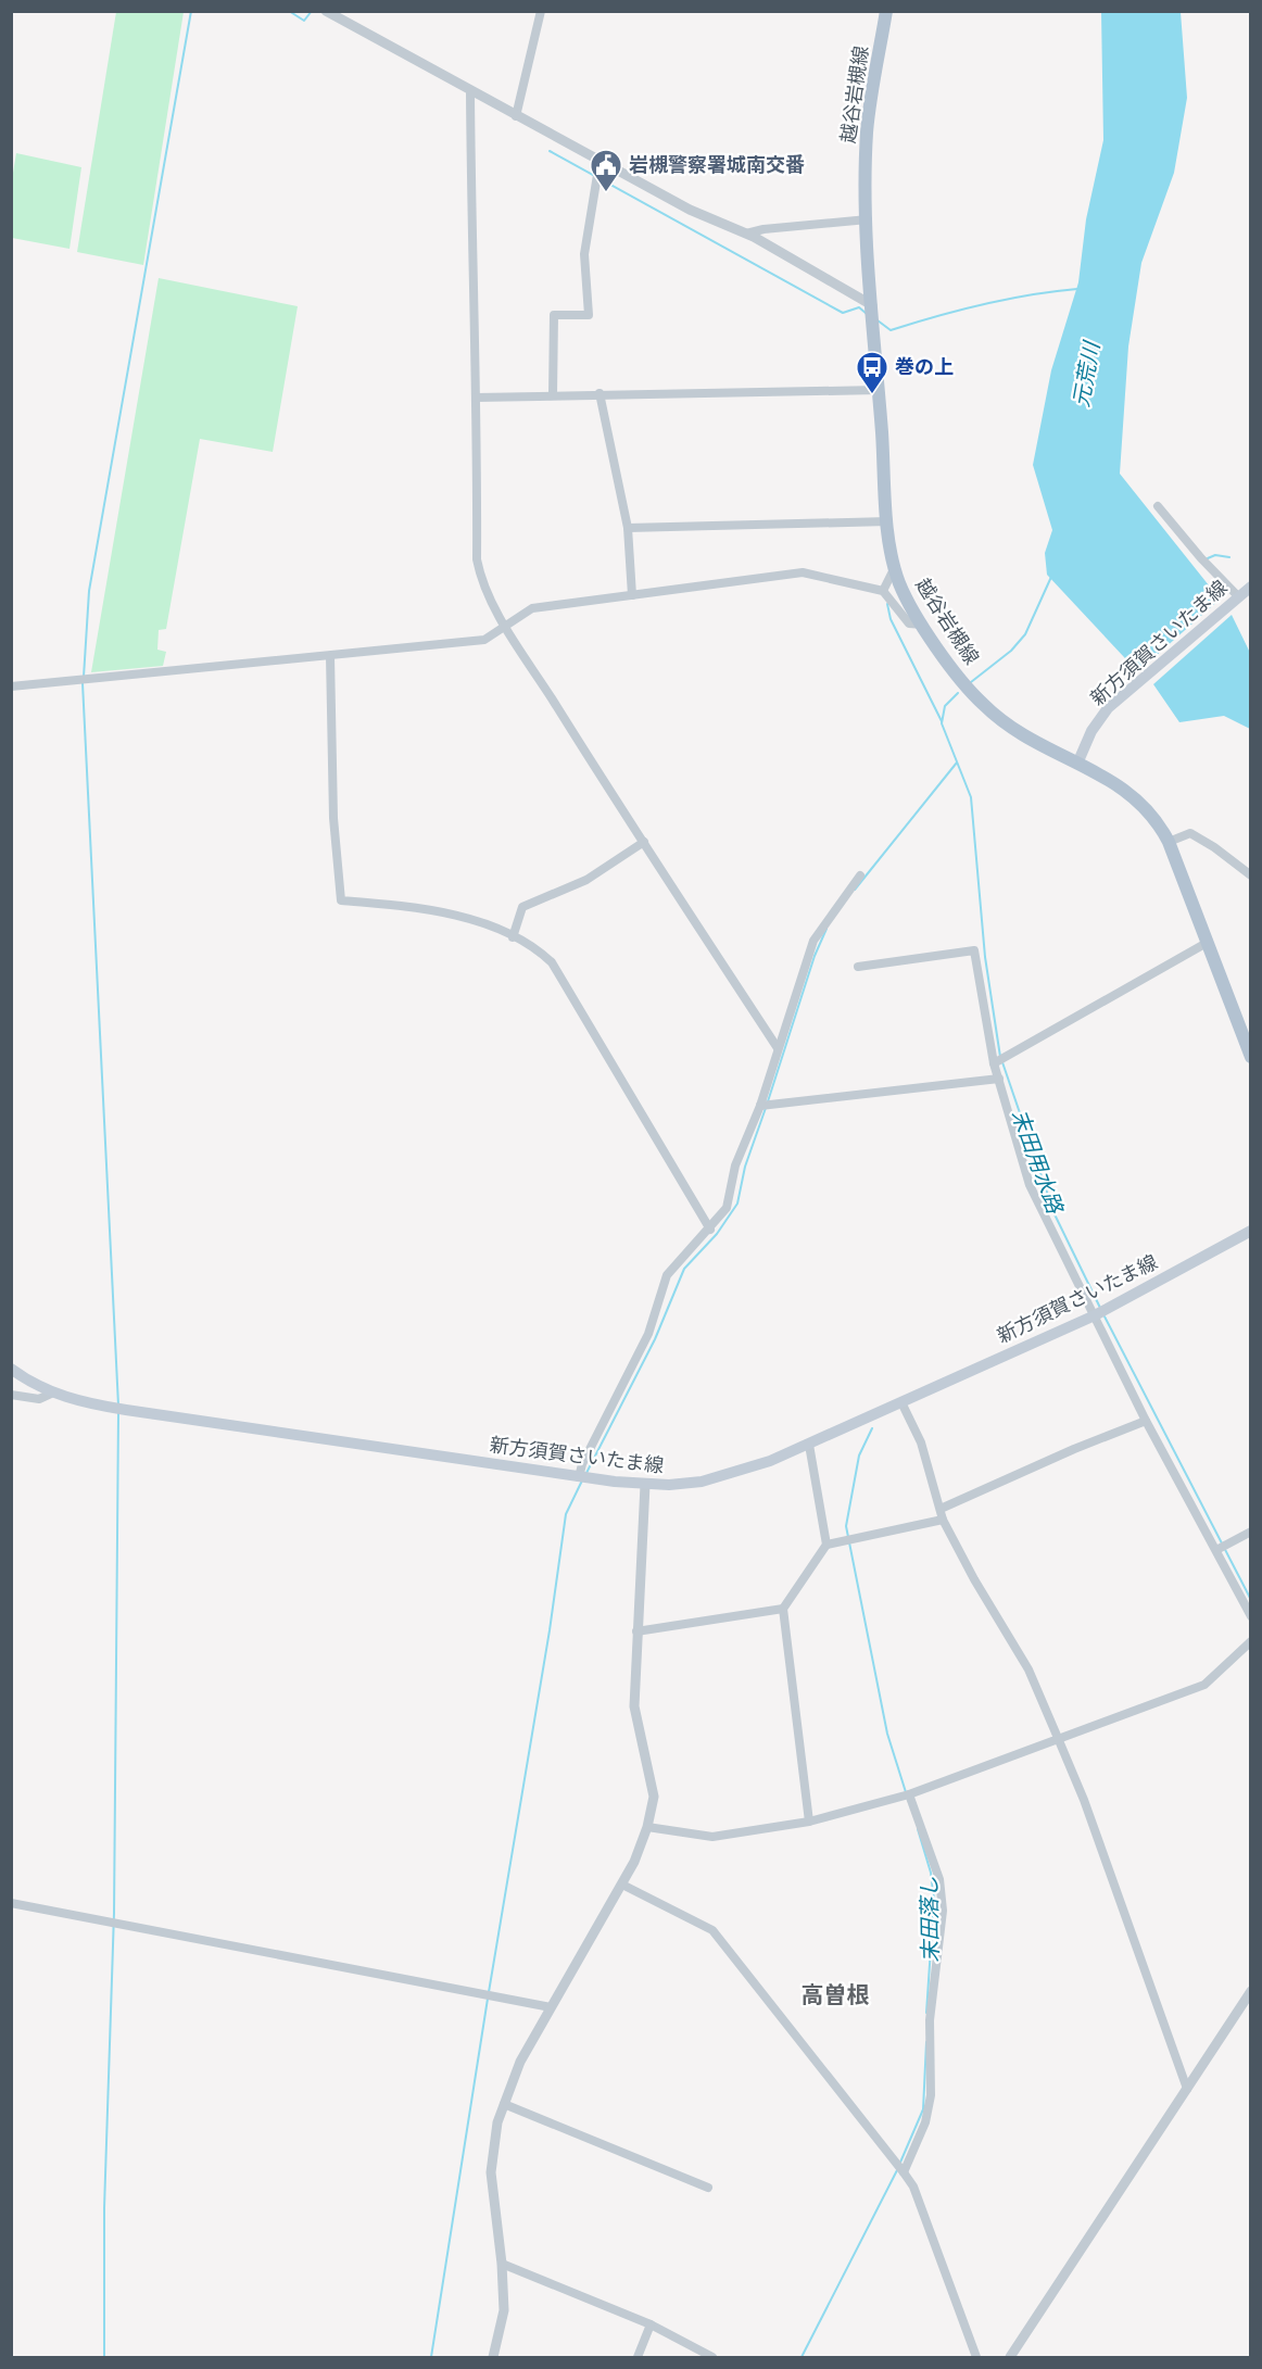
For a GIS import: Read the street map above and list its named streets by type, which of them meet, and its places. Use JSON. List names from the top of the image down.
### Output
{
  "streets": {
    "main road": ["越谷岩槻線", "新方須賀さいたま線"]
  },
  "crossings": [
    ["越谷岩槻線", "新方須賀さいたま線"]
  ],
  "districts": ["高曽根"],
  "water": ["元荒川", "末田用水路", "末田落し"],
  "places": {
    "public building": ["岩槻警察署城南交番"],
    "bus stop": ["巻の上"]
  }
}
